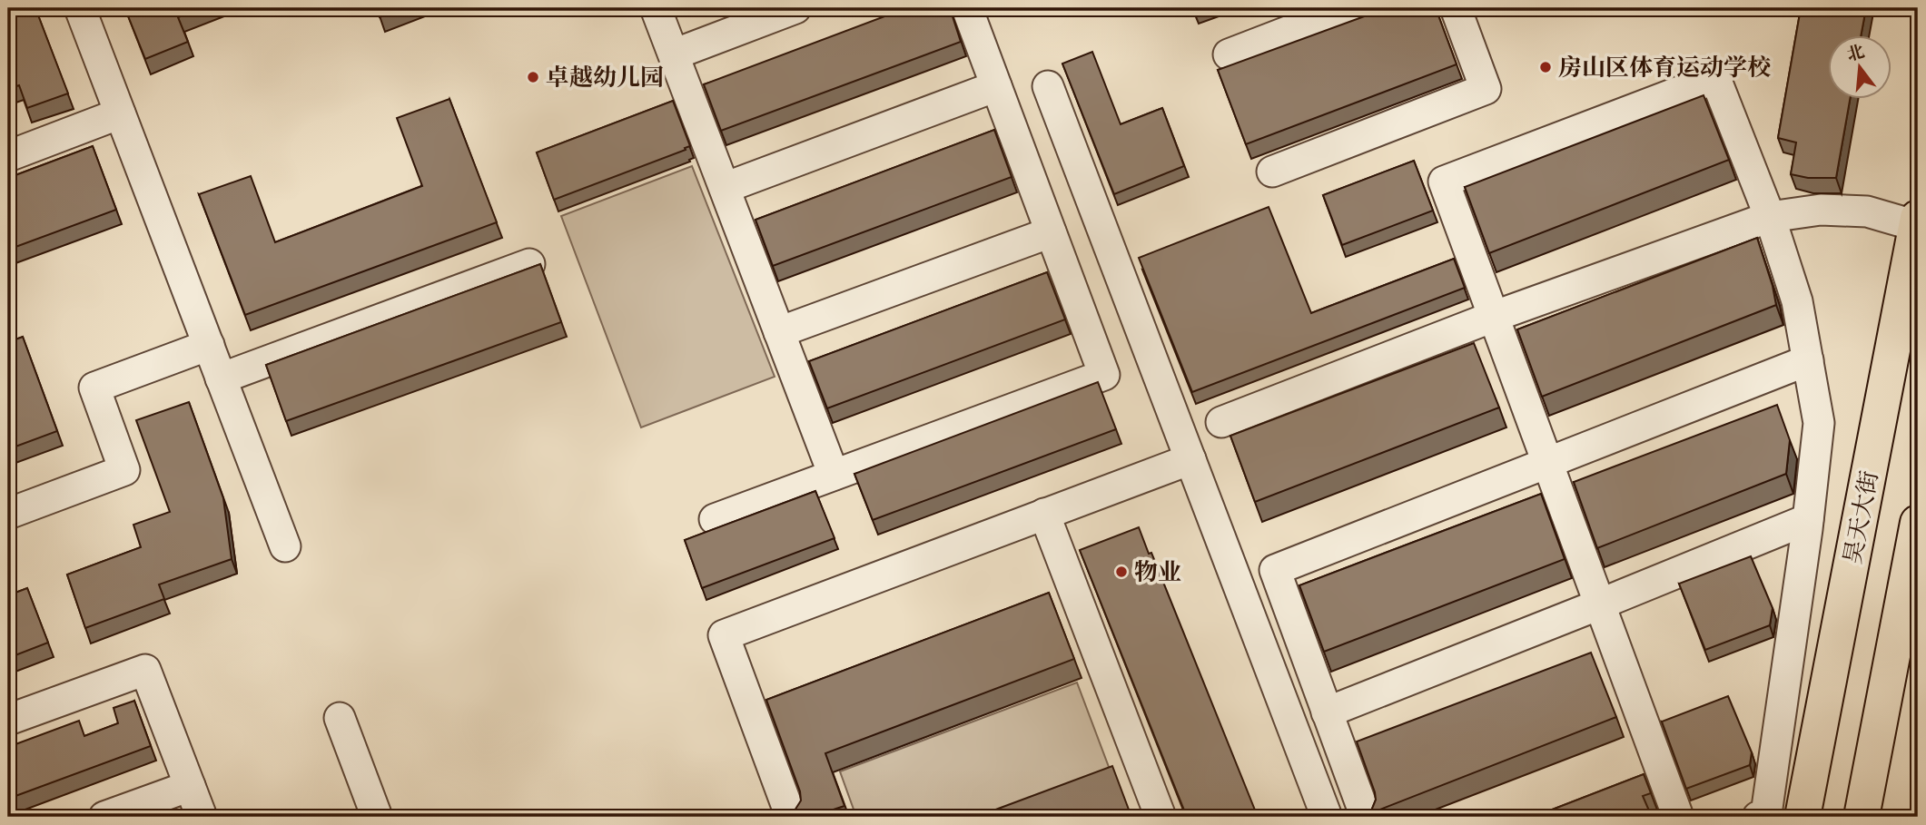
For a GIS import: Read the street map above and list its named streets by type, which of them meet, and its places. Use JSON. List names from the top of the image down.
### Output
{
  "streets": {
    "main road": ["昊天大街"]
  },
  "places": ["房山区体育运动学校", "卓越幼儿园", "物业"],
  "north": "top"
}
